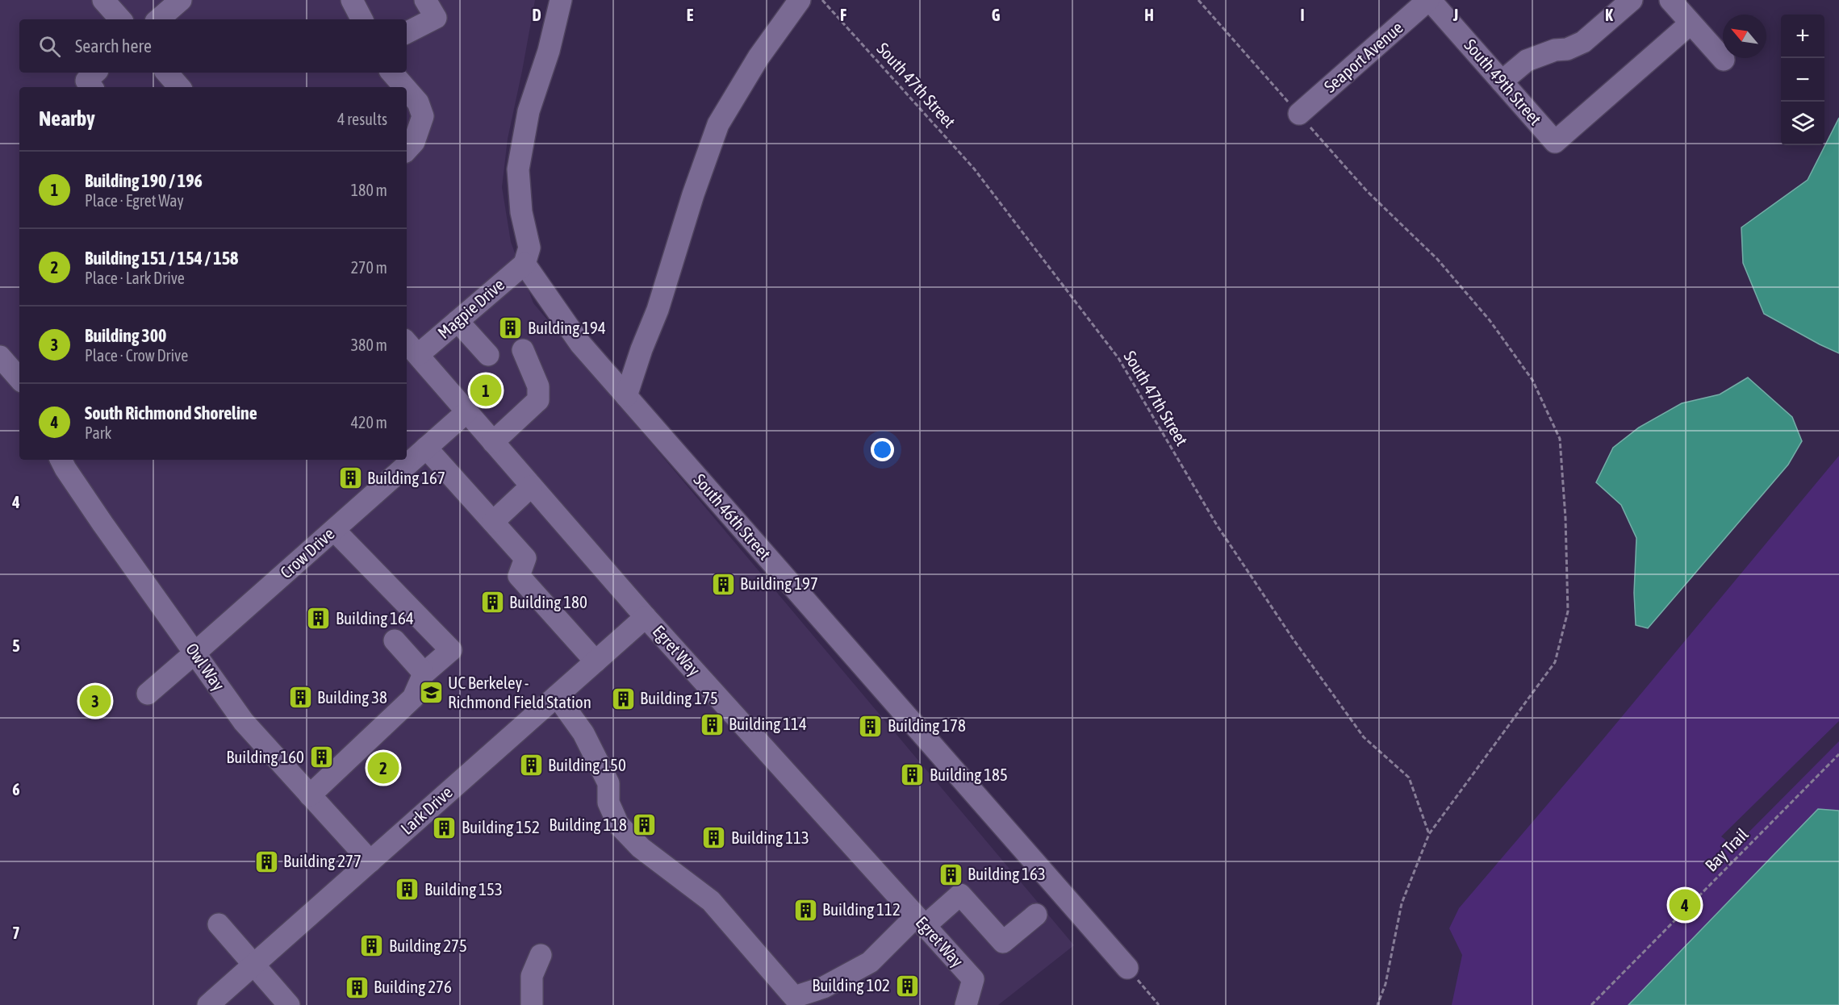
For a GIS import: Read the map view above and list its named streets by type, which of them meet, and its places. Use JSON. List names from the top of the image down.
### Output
{
  "streets": {
    "street": [
      "Seaport Avenue",
      "South 49th Street",
      "Magpie Drive",
      "South 46th Street",
      "Crow Drive",
      "Egret Way",
      "Owl Way",
      "Lark Drive"
    ],
    "path": ["South 47th Street", "Bay Trail"]
  },
  "crossings": [
    ["Seaport Avenue", "South 49th Street"],
    ["Magpie Drive", "South 46th Street"],
    ["Magpie Drive", "Egret Way"],
    ["Crow Drive", "Egret Way"],
    ["Crow Drive", "Owl Way"],
    ["Egret Way", "Lark Drive"],
    ["Owl Way", "Lark Drive"]
  ],
  "places": {
    "building": [
      "Building 194",
      "Building 167",
      "Building 197",
      "Building 180",
      "Building 164",
      "Building 38",
      "Building 175",
      "Building 114",
      "Building 178",
      "Building 160",
      "Building 150",
      "Building 185",
      "Building 118",
      "Building 152",
      "Building 113",
      "Building 277",
      "Building 163",
      "Building 153",
      "Building 112",
      "Building 275",
      "Building 102",
      "Building 276"
    ],
    "school or university": ["UC Berkeley - Richmond Field Station"]
  },
  "north": "top left",
  "page": {
    "map_buttons": ["+", "−"],
    "search": "Search here",
    "heading": ["Nearby", "4 results"],
    "list": [
      {
        "mark": "1",
        "name": "Building 190 / 196",
        "note": "Place · Egret Way",
        "value": "180 m"
      },
      {
        "mark": "2",
        "name": "Building 151 / 154 / 158",
        "note": "Place · Lark Drive",
        "value": "270 m"
      },
      {
        "mark": "3",
        "name": "Building 300",
        "note": "Place · Crow Drive",
        "value": "380 m"
      },
      {
        "mark": "4",
        "name": "South Richmond Shoreline",
        "note": "Park",
        "value": "420 m"
      }
    ],
    "pins": [
      "1",
      "3",
      "2",
      "4"
    ]
  },
  "grid": {
    "columns": [
      "D",
      "E",
      "F",
      "G",
      "H",
      "I",
      "J",
      "K"
    ],
    "rows": [
      "4",
      "5",
      "6",
      "7"
    ]
  }
}
